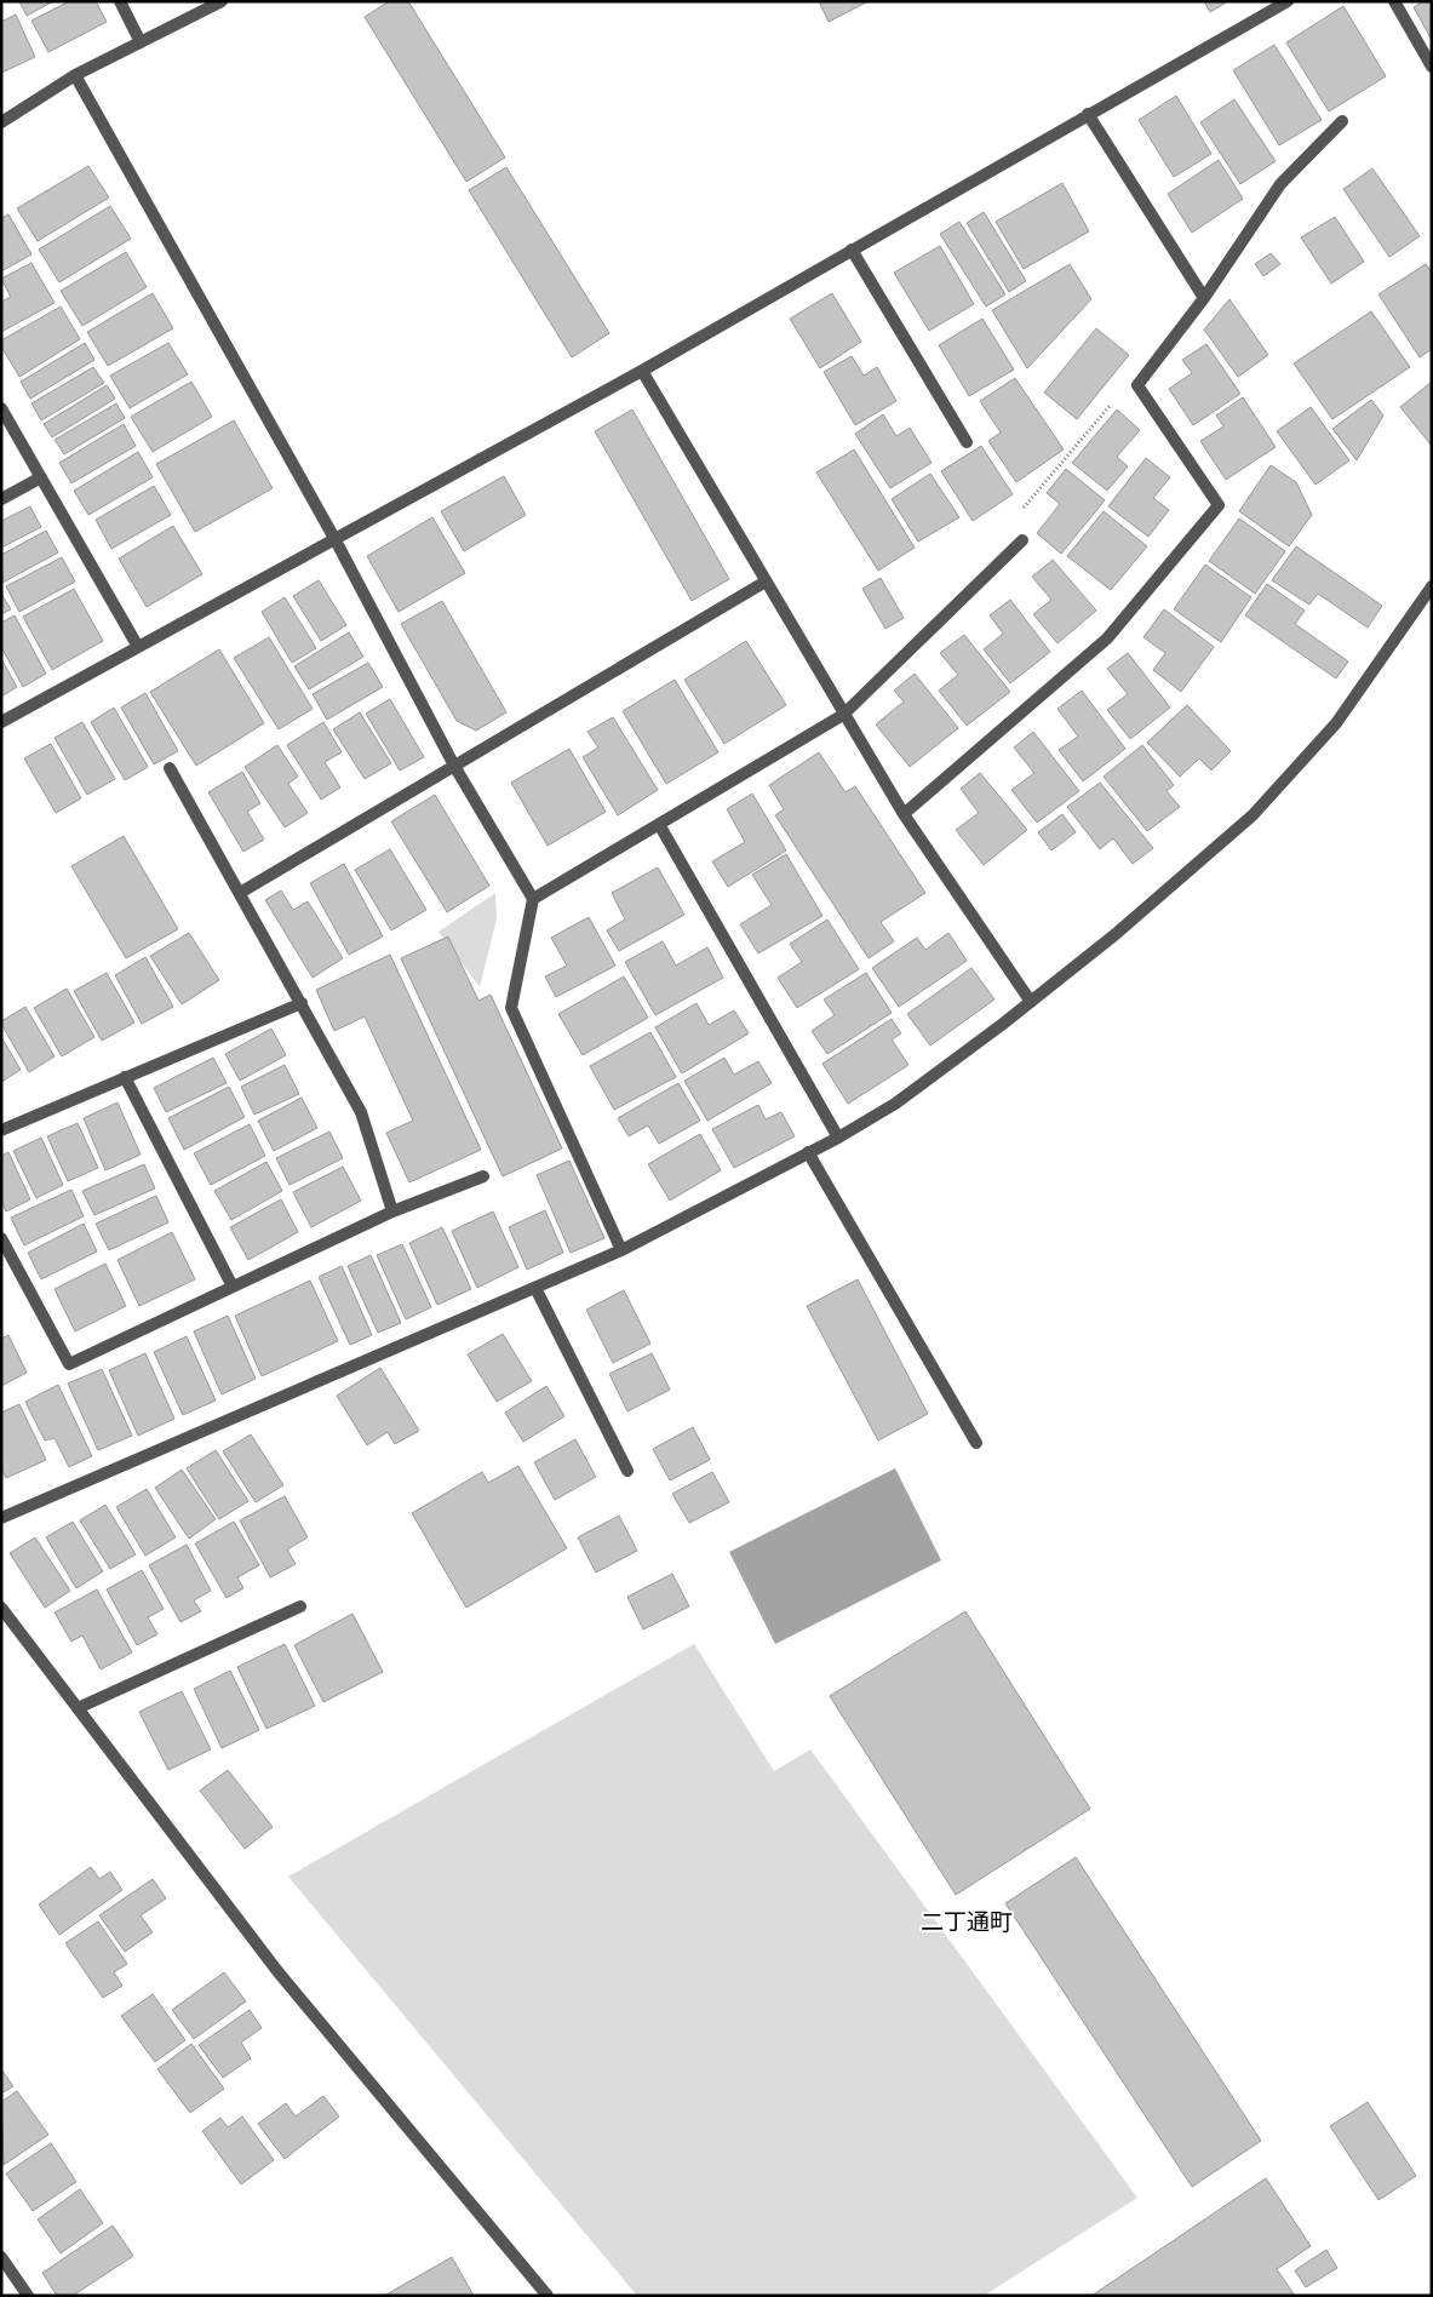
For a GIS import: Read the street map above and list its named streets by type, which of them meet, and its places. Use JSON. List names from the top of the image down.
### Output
{
  "districts": ["二丁通町"]
}
